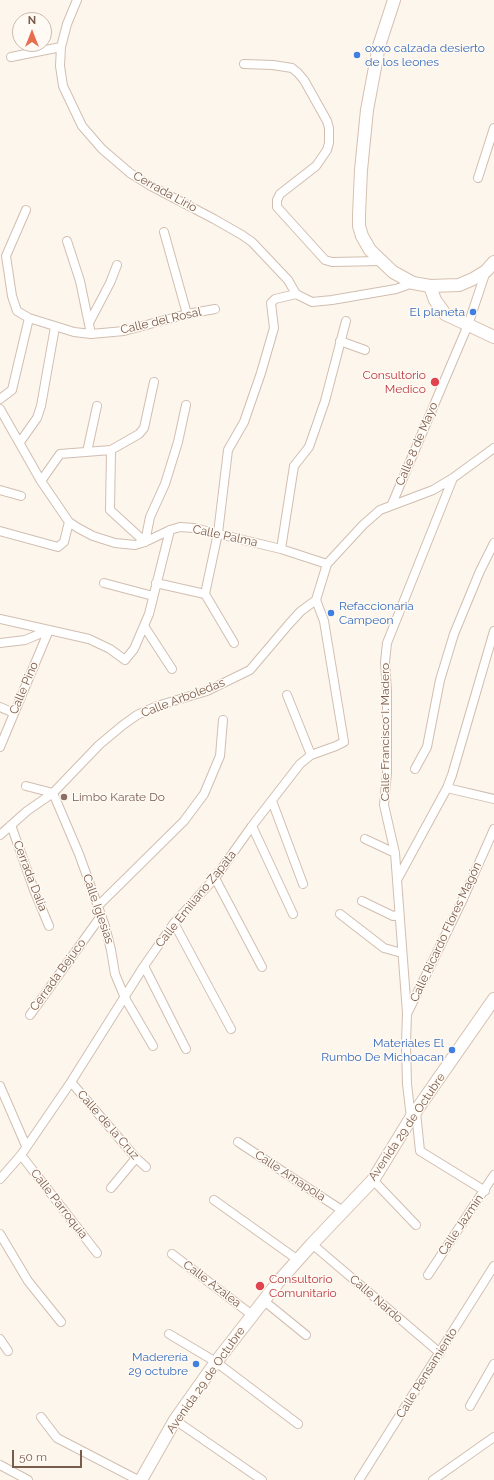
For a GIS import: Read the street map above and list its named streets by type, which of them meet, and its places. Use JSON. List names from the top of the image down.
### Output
{
  "streets": {
    "street": [
      "Cerrada Lirio",
      "Calle del Rosal",
      "Calle 8 de Mayo",
      "Calle Palma",
      "Calle Pino",
      "Calle Arboledas",
      "Calle Francisco I. Madero",
      "Cerrada Dalia",
      "Calle Emiliano Zapata",
      "Calle Iglesias",
      "Calle Ricardo Flores Magón",
      "Cerrada Bejuco",
      "Calle de la Cruz",
      "Avenida 29 de Octubre",
      "Calle Amapola",
      "Calle Parroquia",
      "Calle Jazmín",
      "Calle Azalea",
      "Calle Nardo",
      "Calle Pensamiento"
    ]
  },
  "crossings": [
    ["Calle Arboledas", "Cerrada Dalia"],
    ["Calle Arboledas", "Calle Emiliano Zapata"],
    ["Calle Arboledas", "Calle Iglesias"],
    ["Calle Francisco I. Madero", "Calle Ricardo Flores Magón"],
    ["Calle Francisco I. Madero", "Avenida 29 de Octubre"],
    ["Calle Francisco I. Madero", "Calle Jazmín"],
    ["Calle Emiliano Zapata", "Calle Iglesias"],
    ["Calle Emiliano Zapata", "Calle de la Cruz"],
    ["Calle Emiliano Zapata", "Calle Parroquia"],
    ["Calle Iglesias", "Cerrada Bejuco"],
    ["Avenida 29 de Octubre", "Calle Amapola"],
    ["Avenida 29 de Octubre", "Calle Azalea"],
    ["Avenida 29 de Octubre", "Calle Nardo"],
    ["Calle Nardo", "Calle Pensamiento"]
  ],
  "places": [
    "oxxo calzada desierto de los leones",
    "El planeta",
    "Consultorio Medico",
    "Refaccionaria Campeon",
    "Limbo Karate Do",
    "Materiales El Rumbo De Michoacan",
    "Consultorio Comunitario",
    "Maderería 29 octubre"
  ],
  "scale_bar": "50 m",
  "north": "top"
}
